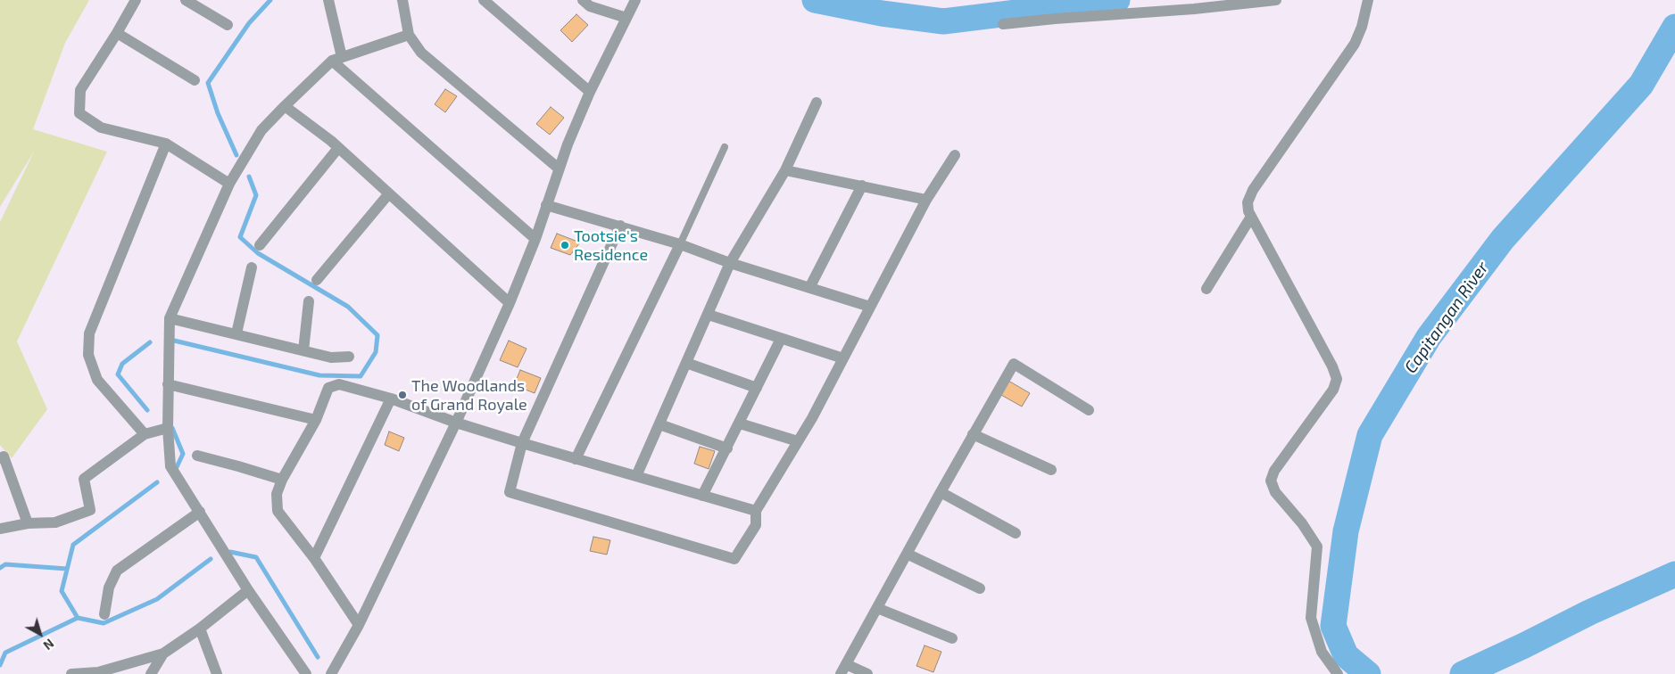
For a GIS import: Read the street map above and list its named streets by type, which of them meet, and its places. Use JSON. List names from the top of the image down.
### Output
{
  "water": ["Capitangan River"],
  "places": ["Tootsie's Residence", "The Woodlands of Grand Royale"],
  "north": "bottom right"
}
